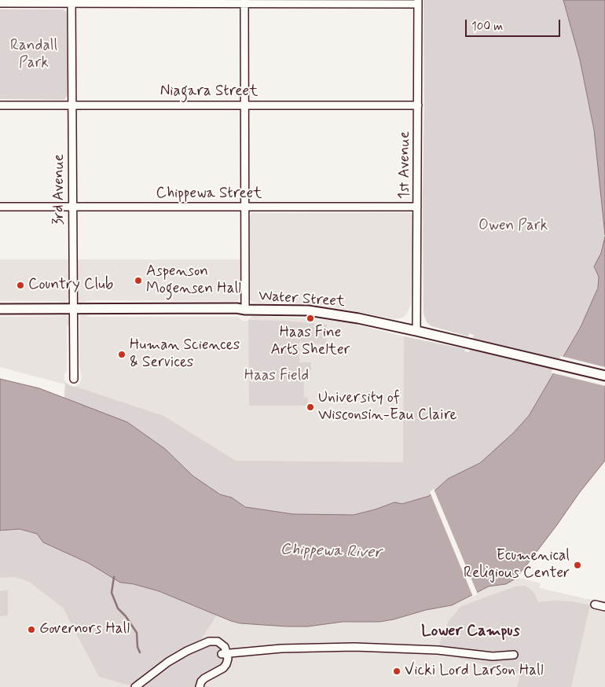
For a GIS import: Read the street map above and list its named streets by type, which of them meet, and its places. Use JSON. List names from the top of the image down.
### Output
{
  "streets": {
    "main road": ["Water Street"],
    "street": [
      "Niagara Street",
      "1st Avenue",
      "3rd Avenue",
      "Chippewa Street"
    ]
  },
  "crossings": [
    ["Niagara Street", "1st Avenue"],
    ["Niagara Street", "3rd Avenue"],
    ["1st Avenue", "Chippewa Street"],
    ["1st Avenue", "Water Street"],
    ["3rd Avenue", "Chippewa Street"],
    ["3rd Avenue", "Water Street"]
  ],
  "districts": ["Lower Campus"],
  "water": ["Chippewa River"],
  "parks": ["Randall Park", "Owen Park", "Haas Field"],
  "places": [
    "Aspenson Mogensen Hall",
    "Country Club",
    "Haas Fine Arts Shelter",
    "Human Sciences & Services",
    "University of Wisconsin-Eau Claire",
    "Ecumenical Religious Center",
    "Governors Hall",
    "Vicki Lord Larson Hall"
  ],
  "scale_bar": "100 m"
}
